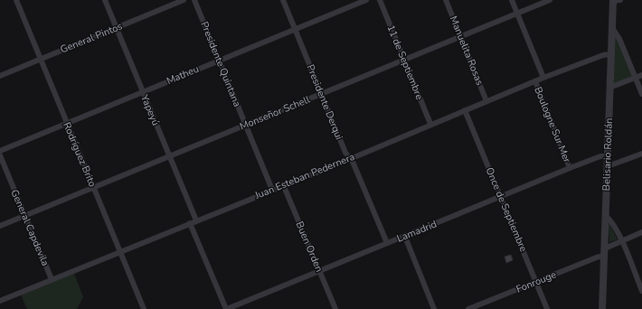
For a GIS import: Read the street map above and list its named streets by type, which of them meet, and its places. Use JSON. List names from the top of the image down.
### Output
{
  "streets": {
    "street": [
      "General Pintos",
      "Manuelita Rosas",
      "11 de Septiembre",
      "Presidente Quintana",
      "Matheu",
      "Presidente Derqui",
      "Yapeyú",
      "Monseñor Schell",
      "Boulogne Sur Mer",
      "Rodríguez Brito",
      "Belisario Roldán",
      "Juan Esteban Pedernera",
      "Once de Septiembre",
      "General Capdevila",
      "Lamadrid",
      "Buen Orden",
      "Fonrouge"
    ]
  },
  "crossings": [
    ["General Pintos", "Yapeyú"],
    ["General Pintos", "Rodríguez Brito"],
    ["Manuelita Rosas", "Monseñor Schell"],
    ["Manuelita Rosas", "Juan Esteban Pedernera"],
    ["11 de Septiembre", "Monseñor Schell"],
    ["11 de Septiembre", "Juan Esteban Pedernera"],
    ["Presidente Quintana", "Matheu"],
    ["Presidente Quintana", "Monseñor Schell"],
    ["Presidente Quintana", "Juan Esteban Pedernera"],
    ["Matheu", "Presidente Derqui"],
    ["Matheu", "Yapeyú"],
    ["Matheu", "Rodríguez Brito"],
    ["Presidente Derqui", "Monseñor Schell"],
    ["Presidente Derqui", "Juan Esteban Pedernera"],
    ["Presidente Derqui", "Lamadrid"],
    ["Yapeyú", "Monseñor Schell"],
    ["Yapeyú", "Juan Esteban Pedernera"],
    ["Monseñor Schell", "Boulogne Sur Mer"],
    ["Monseñor Schell", "Rodríguez Brito"],
    ["Monseñor Schell", "General Capdevila"],
    ["Boulogne Sur Mer", "Juan Esteban Pedernera"],
    ["Boulogne Sur Mer", "Lamadrid"],
    ["Rodríguez Brito", "Juan Esteban Pedernera"],
    ["Belisario Roldán", "Juan Esteban Pedernera"],
    ["Belisario Roldán", "Lamadrid"],
    ["Belisario Roldán", "Fonrouge"],
    ["Juan Esteban Pedernera", "Once de Septiembre"],
    ["Juan Esteban Pedernera", "General Capdevila"],
    ["Juan Esteban Pedernera", "Buen Orden"],
    ["Once de Septiembre", "Lamadrid"],
    ["Once de Septiembre", "Fonrouge"],
    ["Lamadrid", "Buen Orden"]
  ]
}
